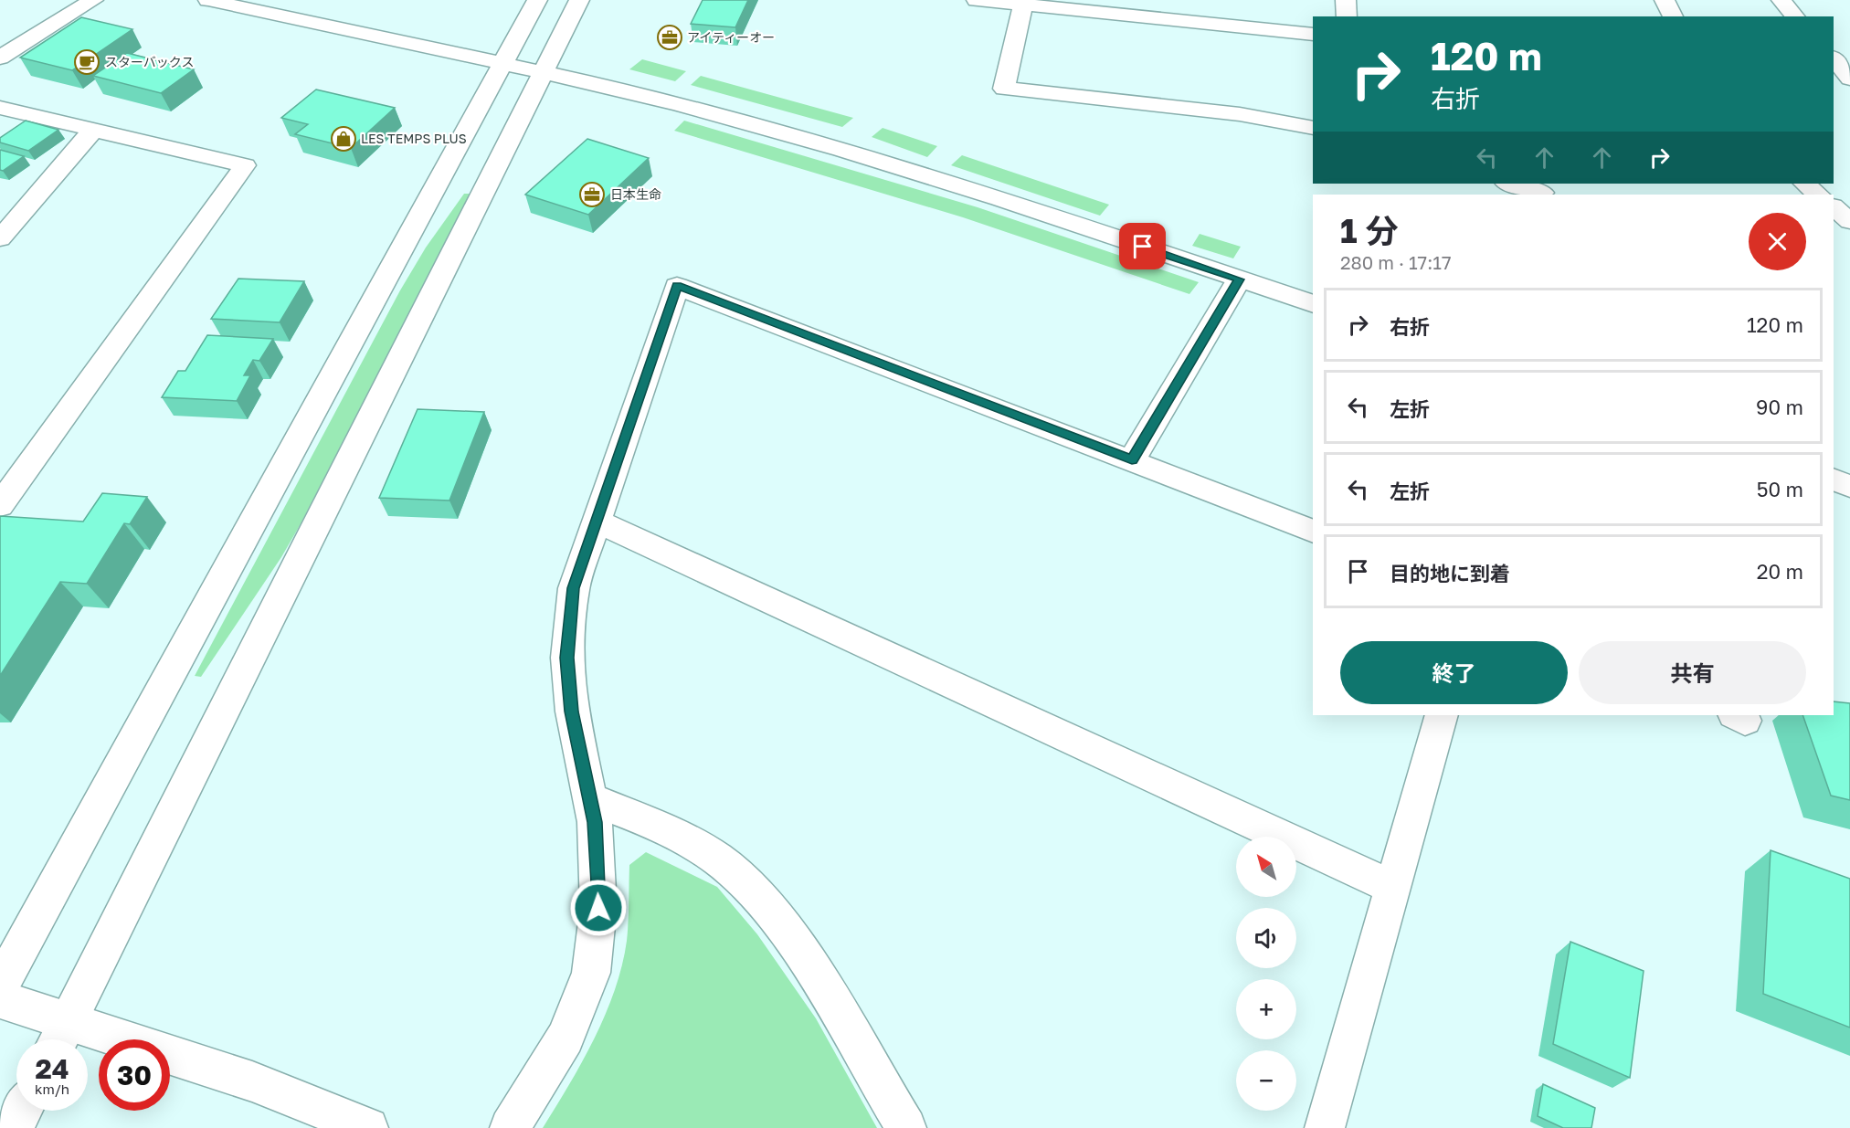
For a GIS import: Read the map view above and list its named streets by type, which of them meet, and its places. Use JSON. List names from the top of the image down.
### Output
{
  "places": {
    "office": ["アイティーオー", "日本生命"],
    "cafe": ["スターバックス"],
    "shop": ["LES TEMPS PLUS"]
  },
  "north": "top left",
  "page": {
    "turn": ["120 m", "右折"],
    "heading": ["1 分", "280 m · 17:17"],
    "list": [
      {
        "name": "右折",
        "value": "120 m"
      },
      {
        "name": "左折",
        "value": "90 m"
      },
      {
        "name": "左折",
        "value": "50 m"
      },
      {
        "name": "目的地に到着",
        "value": "20 m"
      }
    ],
    "buttons": ["終了", "共有"],
    "map_buttons": ["+", "−"],
    "speed": "24 km/h",
    "limit": "30"
  }
}
